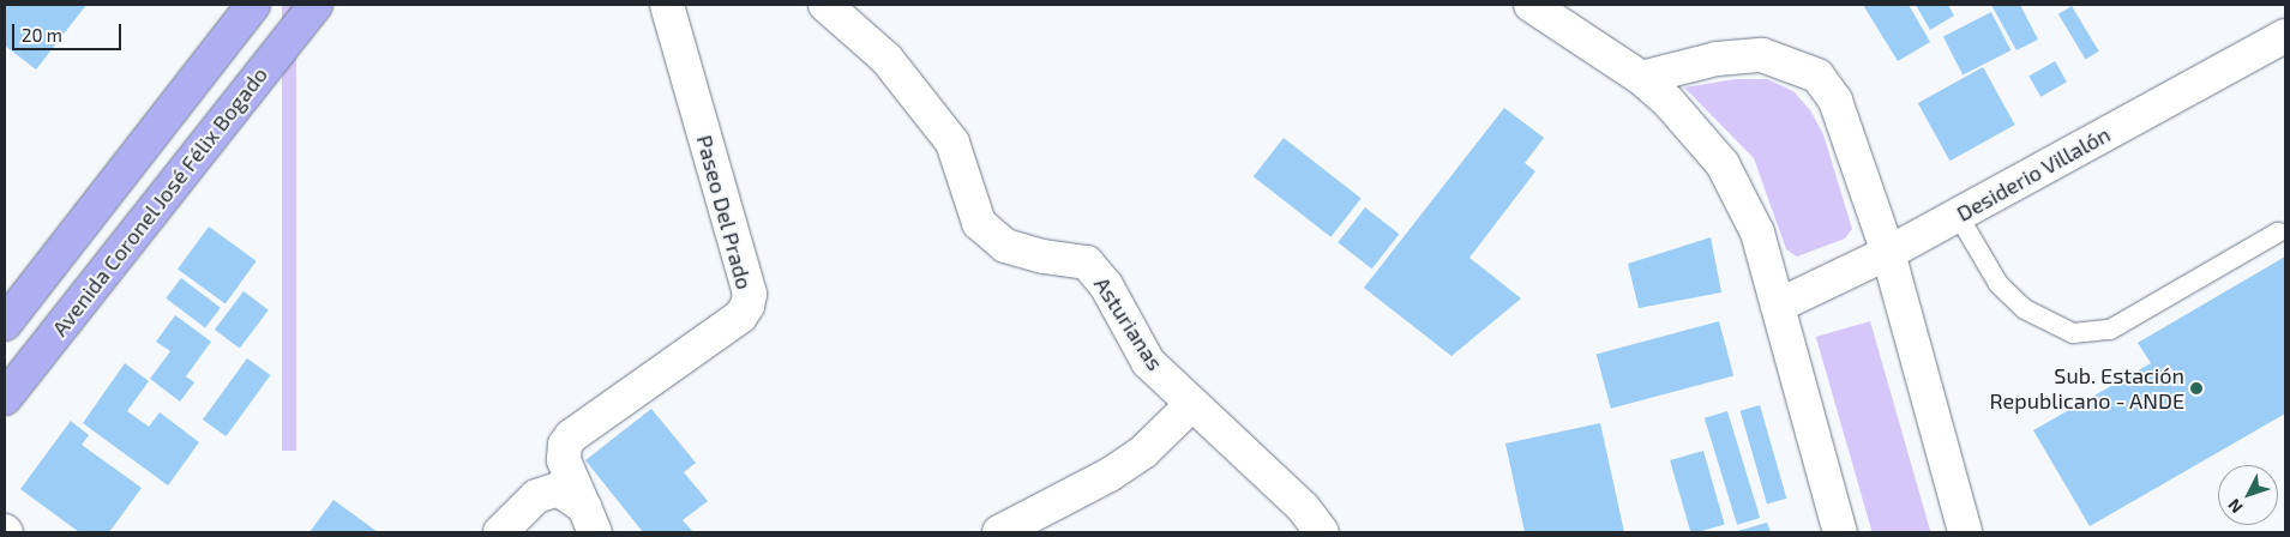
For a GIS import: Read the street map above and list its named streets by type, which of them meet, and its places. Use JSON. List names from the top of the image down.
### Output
{
  "streets": {
    "main road": ["Avenida Coronel José Félix Bogado"],
    "street": ["Desiderio Villalón", "Paseo Del Prado", "Asturianas"]
  },
  "places": ["Sub. Estación Republicano - ANDE"],
  "scale_bar": "20 m",
  "north": "bottom left"
}
